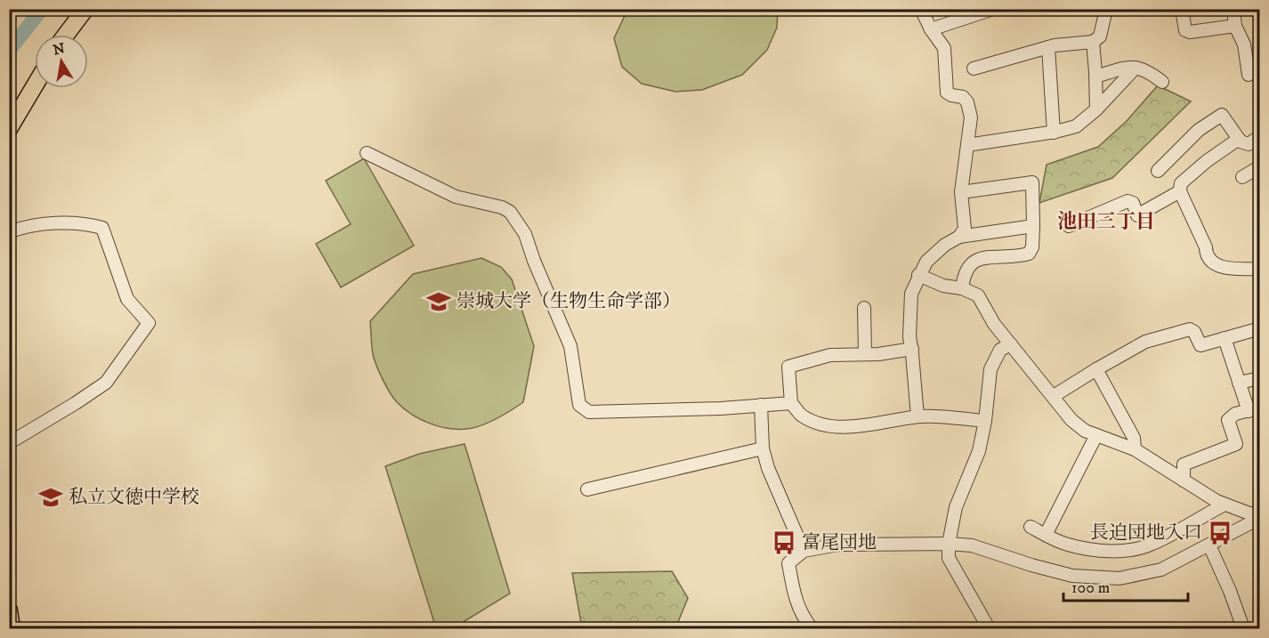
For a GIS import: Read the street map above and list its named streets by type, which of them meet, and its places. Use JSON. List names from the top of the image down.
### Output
{
  "districts": ["池田三丁目"],
  "places": {
    "school or university": ["崇城大学（生物生命学部）", "私立文徳中学校"],
    "bus stop": ["長迫団地入口", "富尾団地"]
  },
  "scale_bar": "100 m",
  "north": "top"
}
